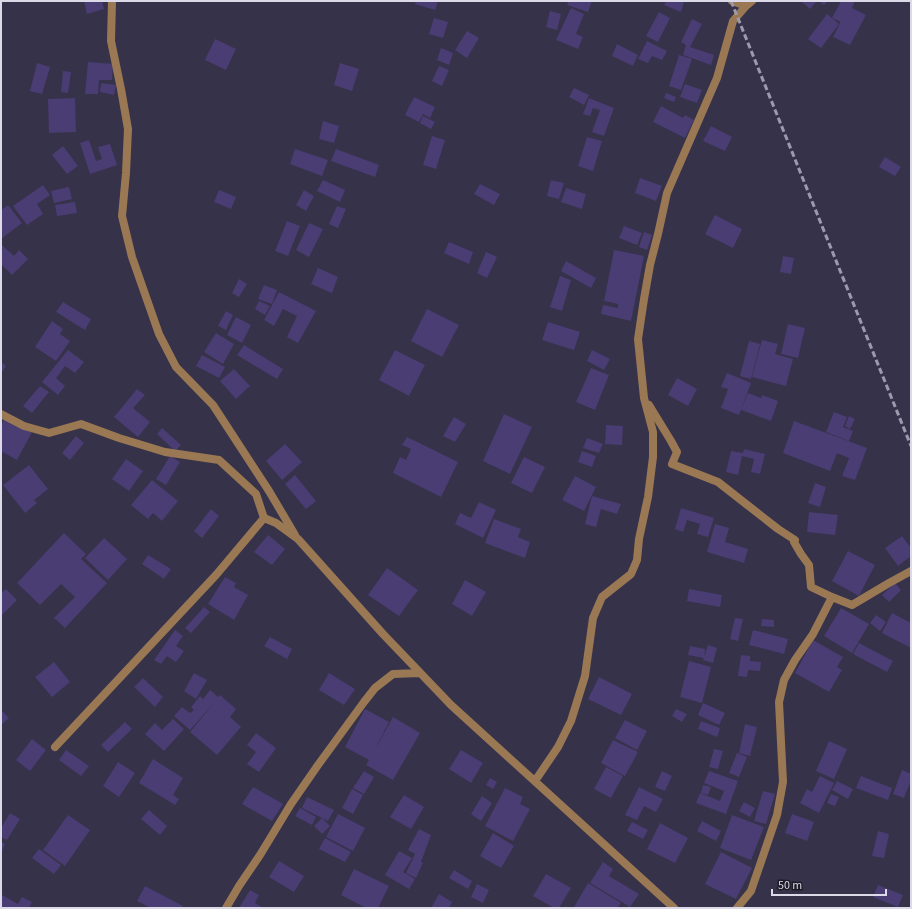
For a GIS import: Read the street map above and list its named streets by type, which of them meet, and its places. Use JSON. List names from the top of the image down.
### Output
{
  "scale_bar": "50 m"
}
